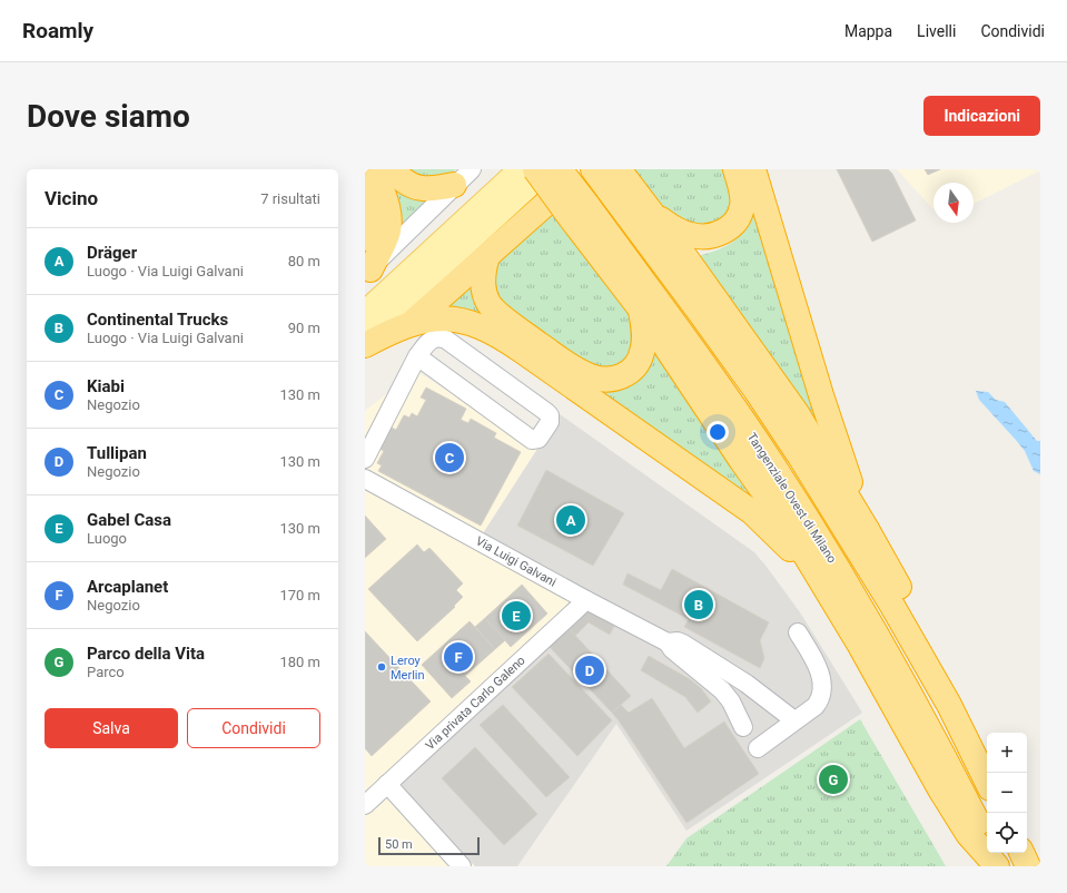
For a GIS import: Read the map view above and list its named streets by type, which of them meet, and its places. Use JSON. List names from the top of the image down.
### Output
{
  "streets": {
    "highway": ["Tangenziale Ovest di Milano"],
    "street": ["Via Luigi Galvani", "Via privata Carlo Galeno"]
  },
  "crossings": [
    ["Via Luigi Galvani", "Via privata Carlo Galeno"]
  ],
  "places": ["Leroy Merlin"],
  "scale_bar": "50 m",
  "north": "bottom",
  "page": {
    "header": "Roamly",
    "nav": ["Mappa", "Livelli", "Condividi"],
    "buttons": [
      "Indicazioni",
      ["Salva", "Condividi"]
    ],
    "title": "Dove siamo",
    "heading": ["Vicino", "7 risultati"],
    "list": [
      {
        "mark": "A",
        "name": "Dräger",
        "note": "Luogo · Via Luigi Galvani",
        "value": "80 m"
      },
      {
        "mark": "B",
        "name": "Continental Trucks",
        "note": "Luogo · Via Luigi Galvani",
        "value": "90 m"
      },
      {
        "mark": "C",
        "name": "Kiabi",
        "note": "Negozio",
        "value": "130 m"
      },
      {
        "mark": "D",
        "name": "Tullipan",
        "note": "Negozio",
        "value": "130 m"
      },
      {
        "mark": "E",
        "name": "Gabel Casa",
        "note": "Luogo",
        "value": "130 m"
      },
      {
        "mark": "F",
        "name": "Arcaplanet",
        "note": "Negozio",
        "value": "170 m"
      },
      {
        "mark": "G",
        "name": "Parco della Vita",
        "note": "Parco",
        "value": "180 m"
      }
    ],
    "pins": [
      "C",
      "A",
      "B",
      "E",
      "F",
      "D",
      "G"
    ],
    "map_buttons": ["+", "−"],
    "scale": "50 m"
  }
}
